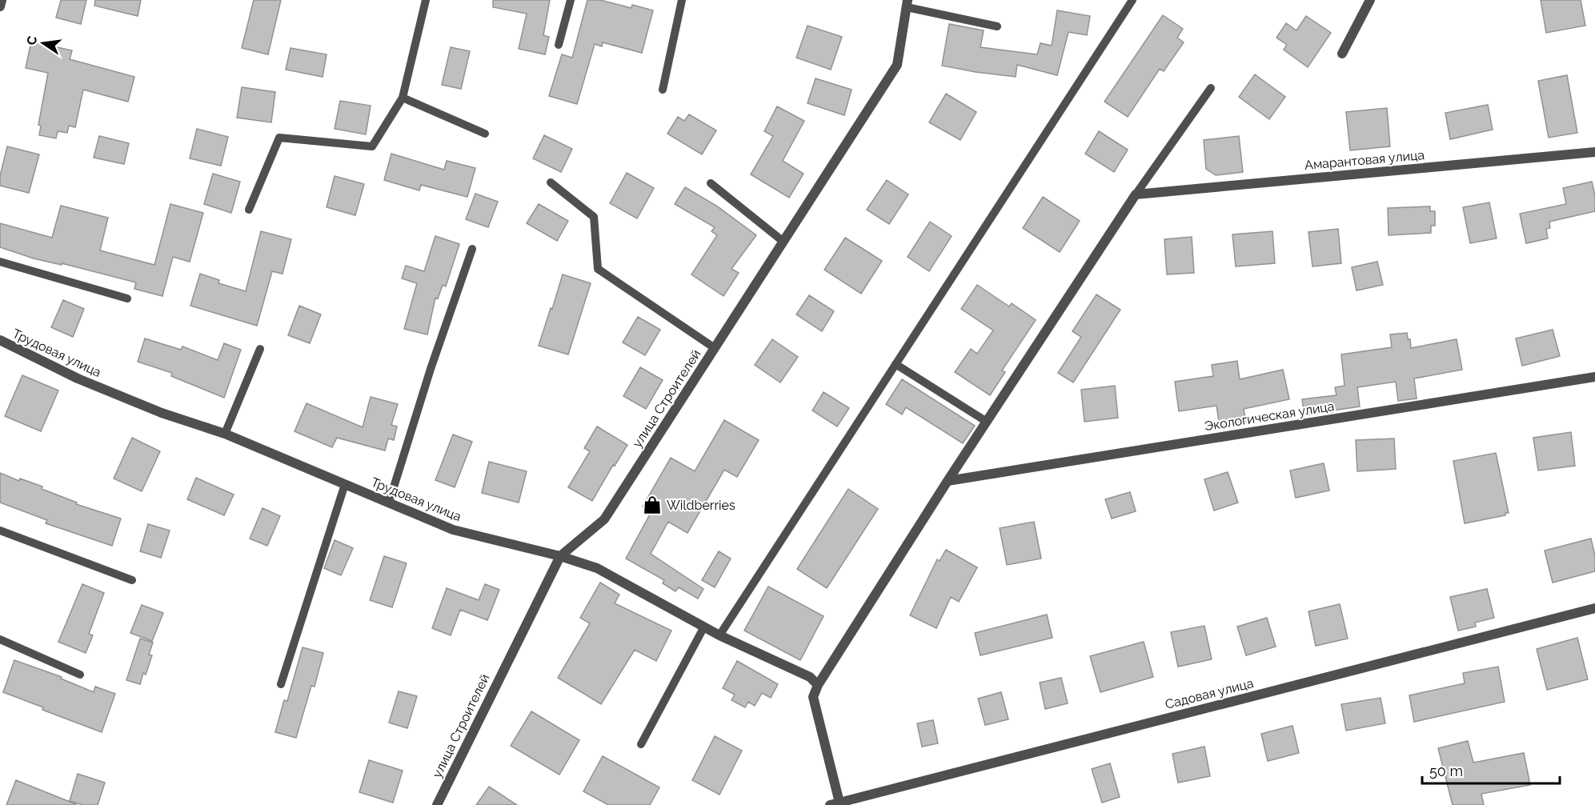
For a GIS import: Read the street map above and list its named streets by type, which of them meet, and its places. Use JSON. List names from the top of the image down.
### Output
{
  "streets": {
    "street": [
      "Амарантовая улица",
      "Трудовая улица",
      "улица Строителей",
      "Экологическая улица",
      "Садовая улица"
    ]
  },
  "crossings": [
    ["Трудовая улица", "улица Строителей"]
  ],
  "places": {
    "shop": ["Wildberries"]
  },
  "scale_bar": "50 m",
  "north": "left"
}
